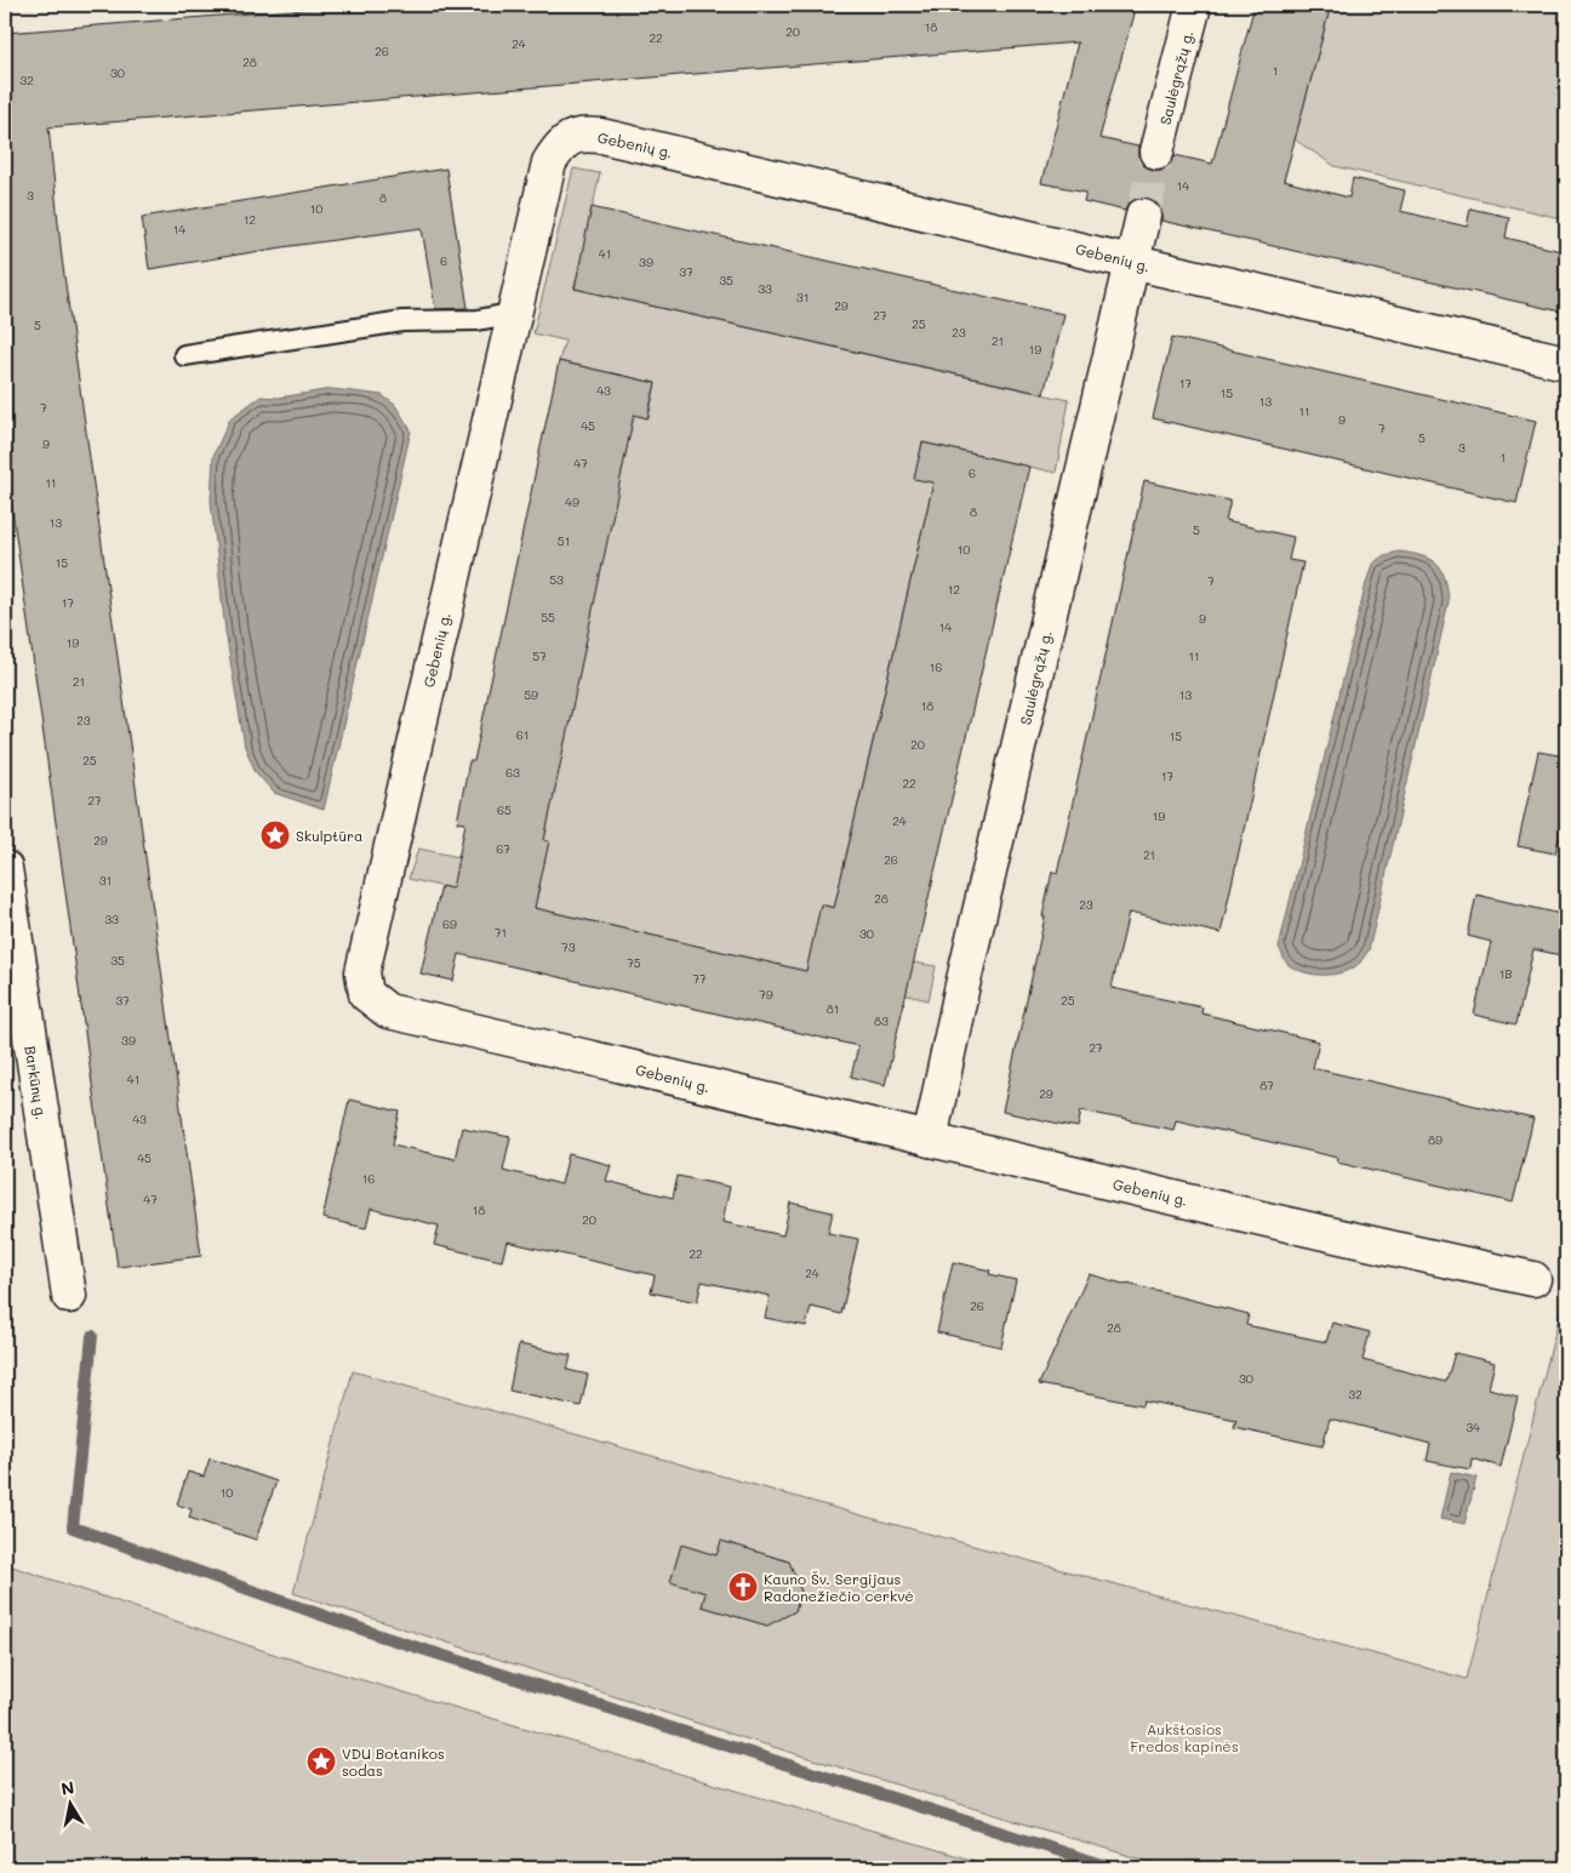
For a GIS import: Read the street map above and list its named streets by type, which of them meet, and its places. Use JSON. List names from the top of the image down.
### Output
{
  "streets": {
    "street": ["Saulėgrąžų g.", "Gebenių g.", "Barkūnų g."]
  },
  "crossings": [
    ["Saulėgrąžų g.", "Gebenių g."]
  ],
  "parks": ["Aukštosios Fredos kapinės"],
  "places": {
    "place": ["Skulptūra", "VDU Botanikos sodas"],
    "church": ["Kauno Šv. Sergijaus Radonežiečio cerkvė"]
  },
  "house_numbers": [
    "18",
    "20",
    "22",
    "24",
    "26",
    "28",
    "1",
    "30",
    "32",
    "14",
    "3",
    "8",
    "10",
    "12",
    "14",
    "41",
    "6",
    "39",
    "37",
    "35",
    "33",
    "31",
    "29",
    "27",
    "25",
    "5",
    "23",
    "21",
    "19",
    "17",
    "43",
    "15",
    "13",
    "7",
    "11",
    "9",
    "45",
    "7",
    "5",
    "9",
    "3",
    "1",
    "47",
    "6",
    "11",
    "49",
    "8",
    "13",
    "5",
    "51",
    "10",
    "15",
    "53",
    "7",
    "12",
    "17",
    "55",
    "9",
    "14",
    "19",
    "57",
    "11",
    "16",
    "21",
    "59",
    "13",
    "18",
    "23",
    "61",
    "15",
    "20",
    "25",
    "63",
    "17",
    "22",
    "27",
    "65",
    "19",
    "24",
    "29",
    "67",
    "21",
    "26",
    "31",
    "28",
    "23",
    "33",
    "69",
    "71",
    "30",
    "73",
    "35",
    "75",
    "1B",
    "77",
    "79",
    "37",
    "25",
    "81",
    "83",
    "39",
    "27",
    "41",
    "87",
    "29",
    "43",
    "89",
    "45",
    "16",
    "47",
    "18",
    "20",
    "22",
    "24",
    "26",
    "28",
    "30",
    "32",
    "34",
    "10"
  ],
  "north": "top"
}
